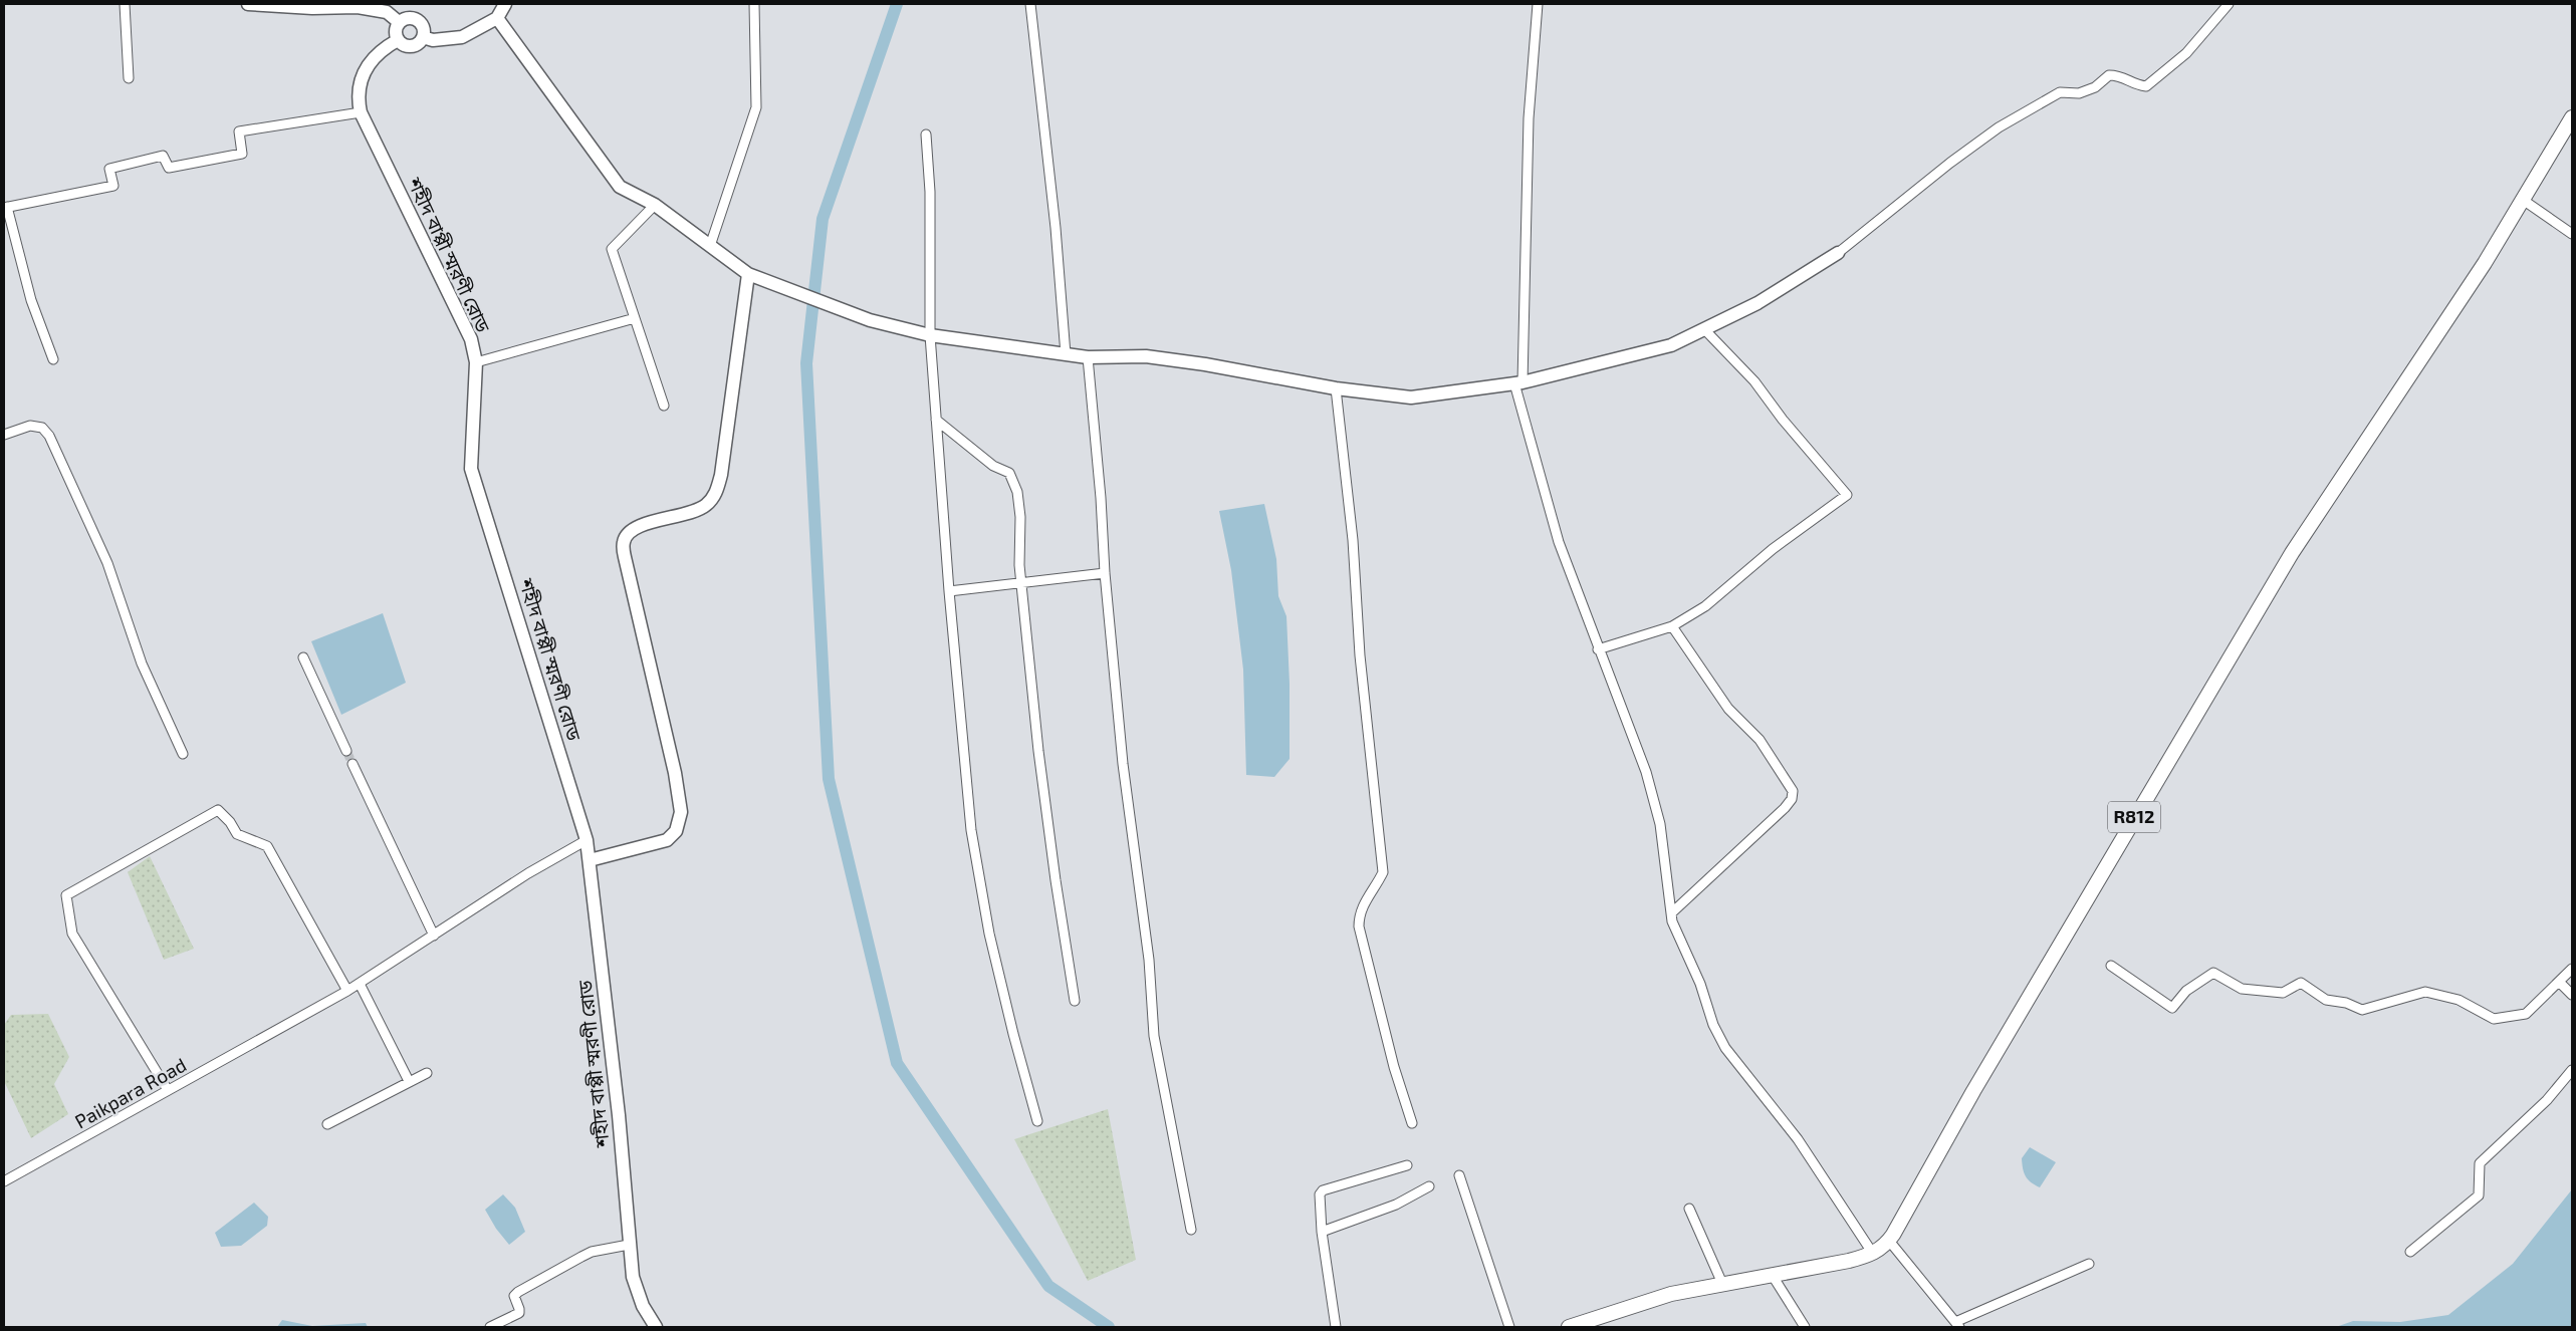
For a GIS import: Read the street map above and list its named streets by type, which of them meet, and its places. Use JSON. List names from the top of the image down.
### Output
{
  "streets": {
    "main road": ["R812"],
    "street": ["শহীদ বাপ্পী স্মরণী রোড", "Paikpara Road"]
  },
  "crossings": [
    ["শহীদ বাপ্পী স্মরণী রোড", "Paikpara Road"]
  ]
}
